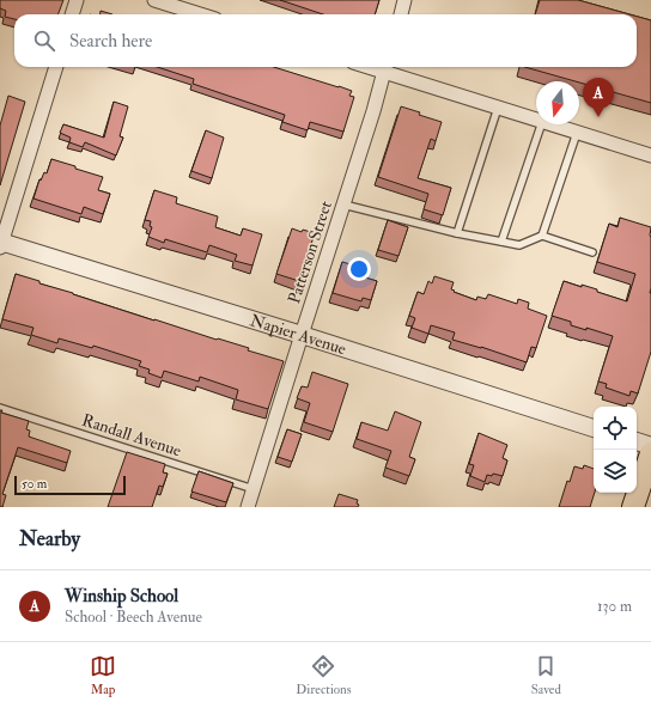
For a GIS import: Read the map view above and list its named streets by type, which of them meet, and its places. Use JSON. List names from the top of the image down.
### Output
{
  "streets": {
    "street": ["Patterson Street", "Napier Avenue"],
    "lane": ["Randall Avenue"]
  },
  "crossings": [
    ["Patterson Street", "Napier Avenue"],
    ["Patterson Street", "Randall Avenue"]
  ],
  "scale_bar": "50 m",
  "north": "bottom",
  "page": {
    "search": "Search here",
    "pins": "A",
    "scale": "50 m",
    "heading": "Nearby",
    "list": [
      {
        "mark": "A",
        "name": "Winship School",
        "note": "School · Beech Avenue",
        "value": "130 m"
      }
    ],
    "nav": ["Map", "Directions", "Saved"]
  }
}
